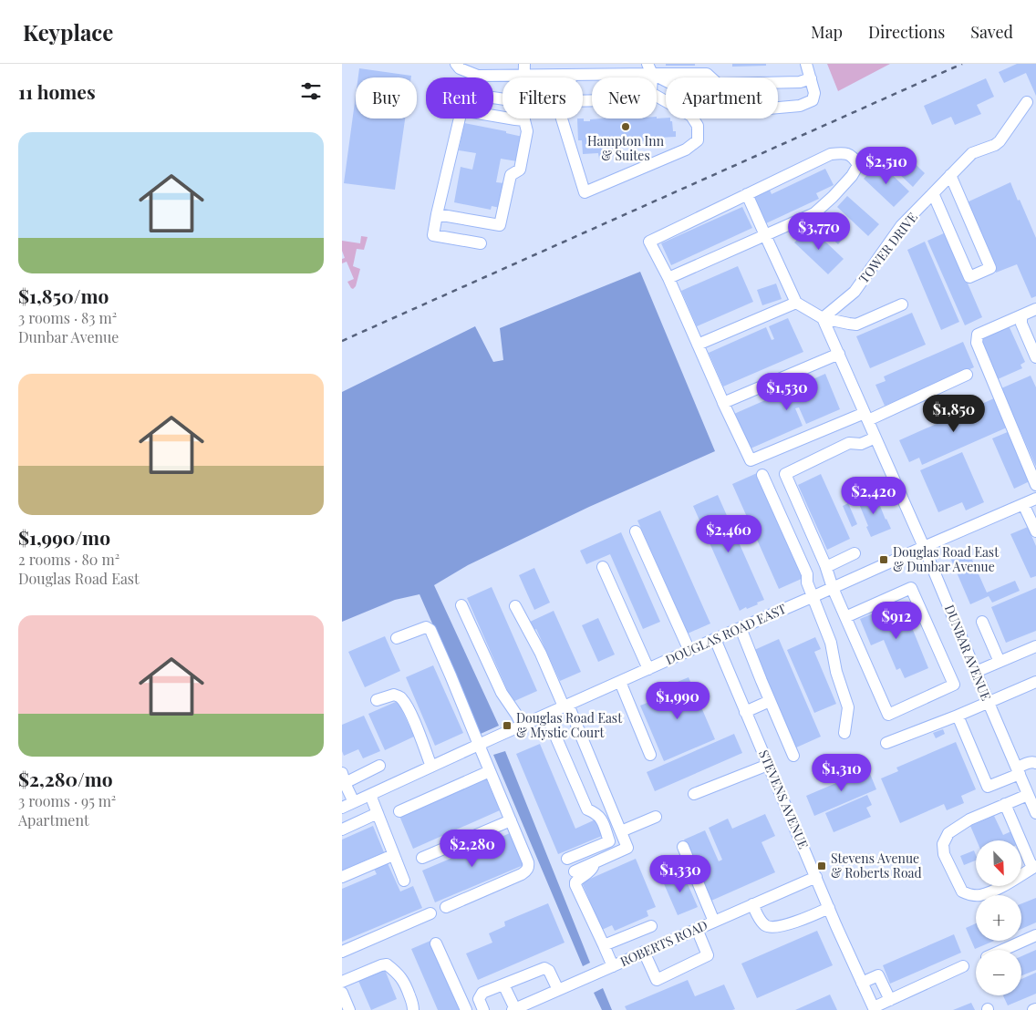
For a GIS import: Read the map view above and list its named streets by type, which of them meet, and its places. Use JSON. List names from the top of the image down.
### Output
{
  "streets": {
    "street": [
      "TOWER DRIVE",
      "DOUGLAS ROAD EAST",
      "DUNBAR AVENUE",
      "STEVENS AVENUE",
      "ROBERTS ROAD"
    ]
  },
  "crossings": [
    ["TOWER DRIVE", "DUNBAR AVENUE"],
    ["DOUGLAS ROAD EAST", "DUNBAR AVENUE"],
    ["DOUGLAS ROAD EAST", "STEVENS AVENUE"],
    ["STEVENS AVENUE", "ROBERTS ROAD"]
  ],
  "places": {
    "other": ["Hampton Inn & Suites"],
    "transit": ["Douglas Road East & Dunbar Avenue", "Douglas Road East & Mystic Court", "Stevens Avenue & Roberts Road"]
  },
  "north": "bottom right",
  "page": {
    "header": "Keyplace",
    "nav": ["Map", "Directions", "Saved"],
    "heading": "11 homes",
    "chip": [
      "Buy",
      "Rent",
      "Filters",
      "New",
      "Apartment"
    ],
    "list": [
      {
        "name": "$1,850/mo",
        "note": "3 rooms · 83 m² · Dunbar Avenue"
      },
      {
        "name": "$1,990/mo",
        "note": "2 rooms · 80 m² · Douglas Road East"
      },
      {
        "name": "$2,280/mo",
        "note": "3 rooms · 95 m² · Apartment"
      }
    ],
    "price": [
      "$2,510",
      "$3,770",
      "$1,530",
      "$1,850",
      "$2,420",
      "$2,460",
      "$912",
      "$1,990",
      "$1,310",
      "$2,280",
      "$1,330"
    ],
    "map_buttons": ["+", "−"]
  }
}
